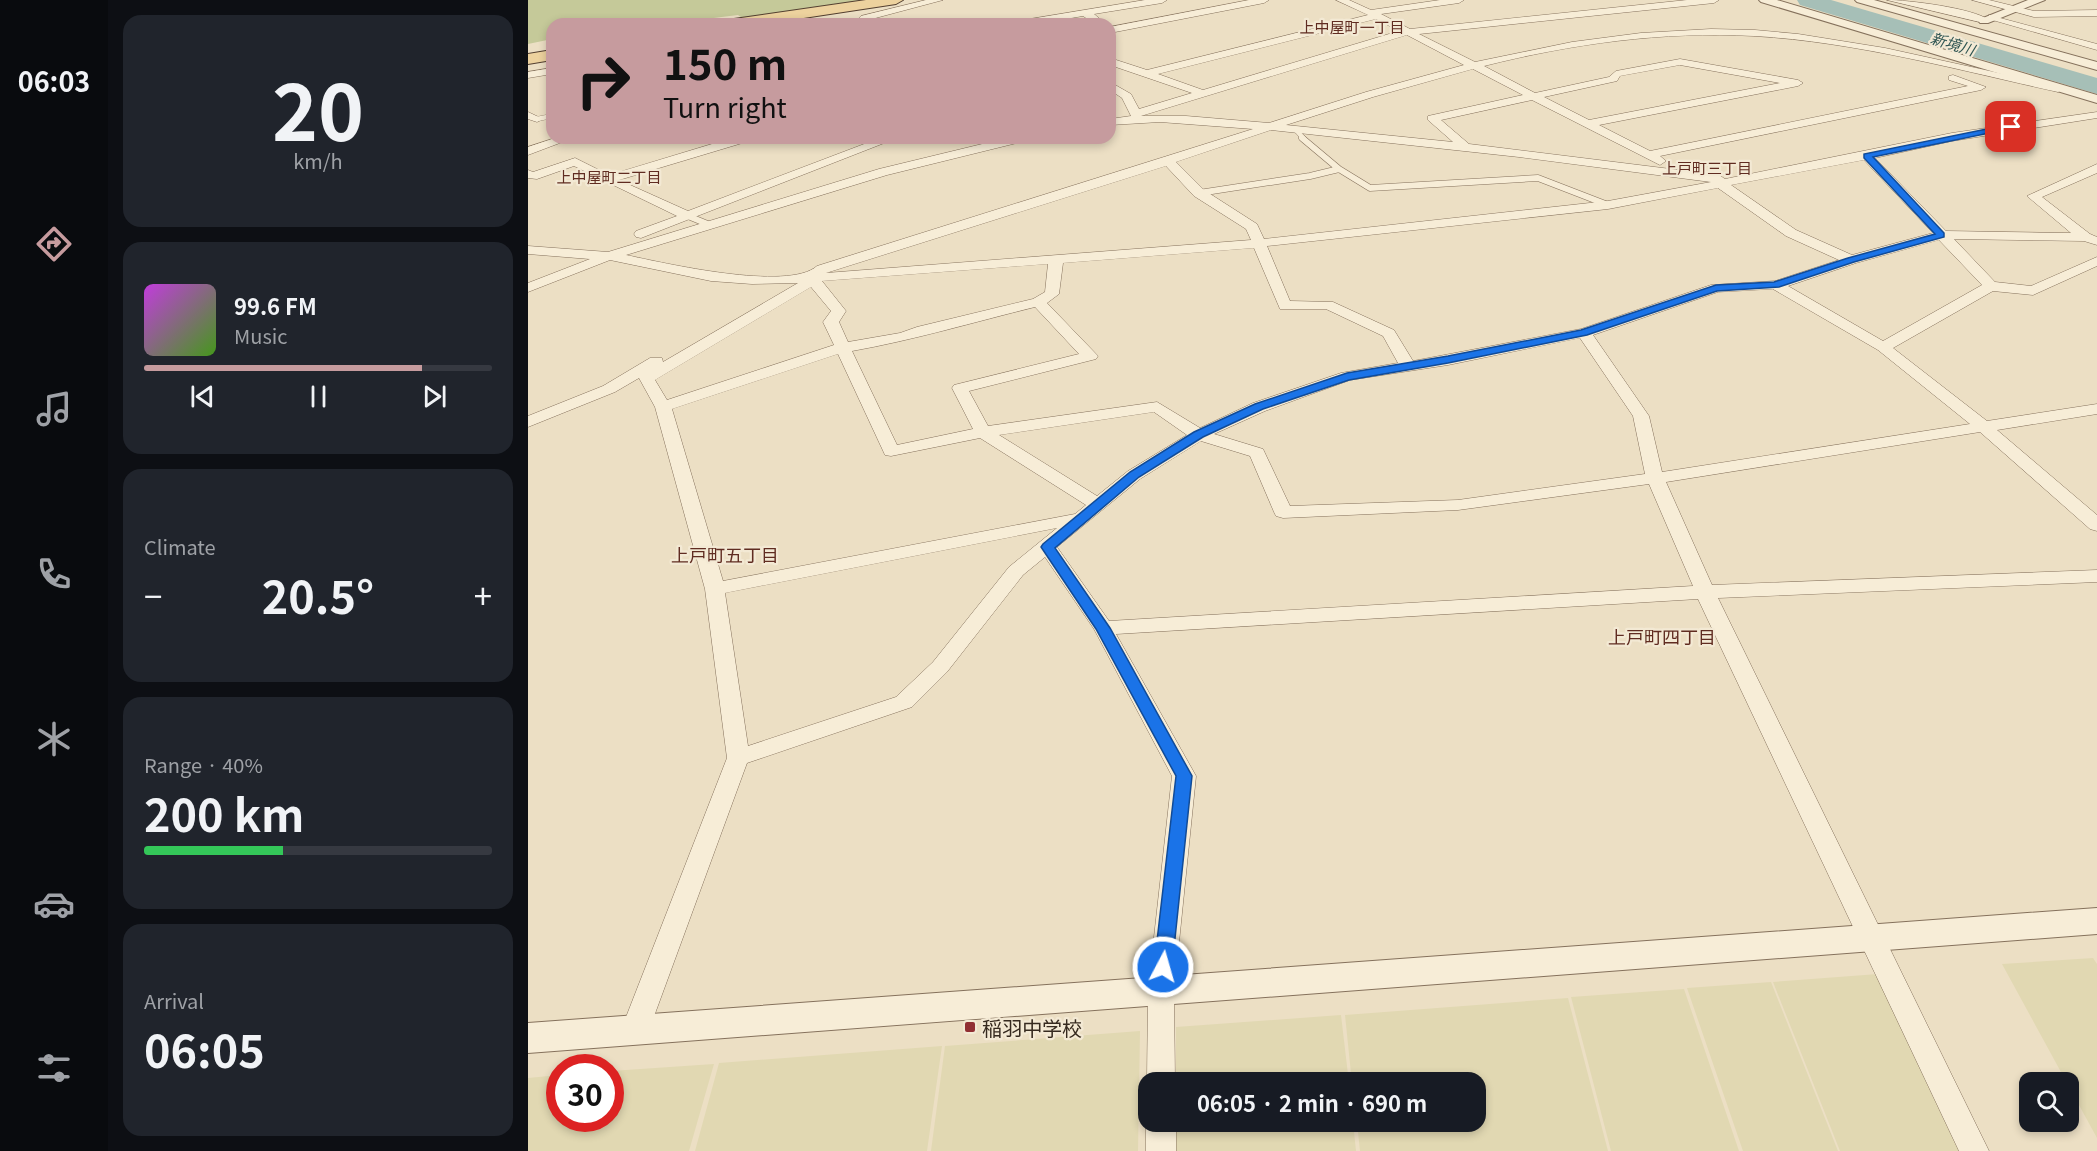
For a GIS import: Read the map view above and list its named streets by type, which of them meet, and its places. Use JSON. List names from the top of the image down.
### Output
{
  "districts": [
    "上中屋町一丁目",
    "上戸町三丁目",
    "上中屋町二丁目",
    "上戸町五丁目",
    "上戸町四丁目"
  ],
  "water": ["新境川"],
  "places": {
    "transit": ["稲羽中学校"]
  },
  "page": {
    "tabs": "06:03",
    "tile": [
      ["20", "km/h"],
      "Climate",
      ["Range · 40%", "200 km"],
      ["Arrival", "06:05"]
    ],
    "turn": ["150 m", "Turn right"],
    "song": ["99.6 FM", "Music"],
    "heat": ["−", "20.5°", "+"],
    "limit": "30",
    "trip": "06:05 · 2 min · 690 m"
  }
}
